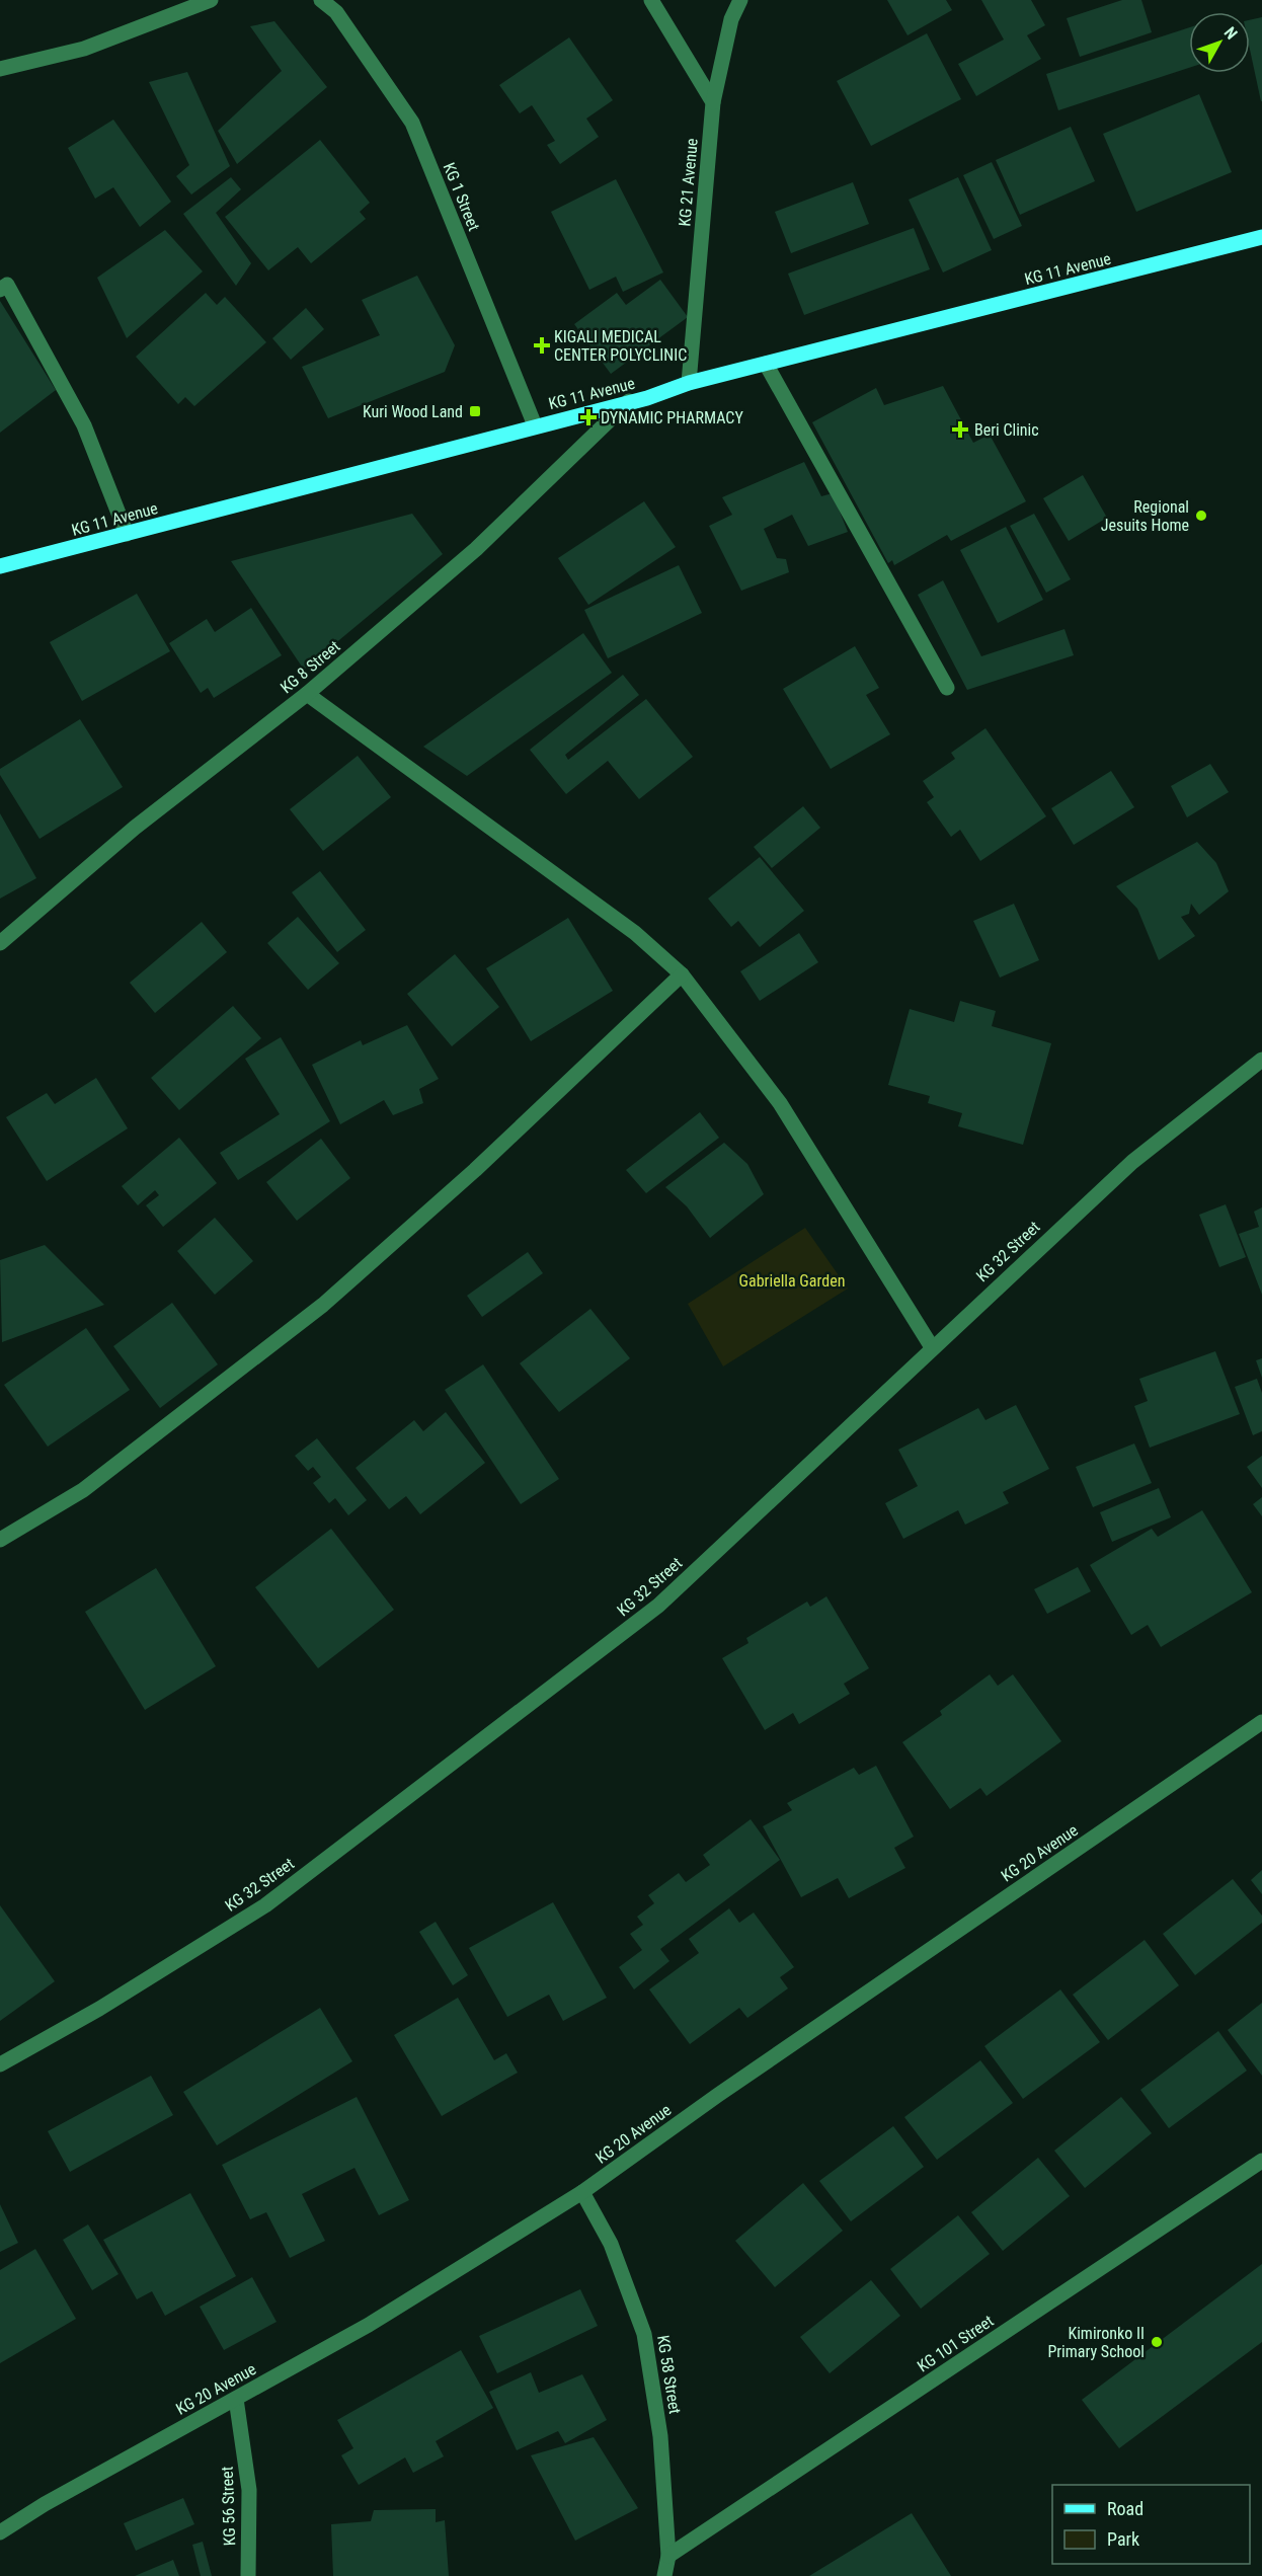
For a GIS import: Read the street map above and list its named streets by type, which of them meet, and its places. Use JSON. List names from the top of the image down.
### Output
{
  "streets": {
    "main road": ["KG 11 Avenue"],
    "street": [
      "KG 21 Avenue",
      "KG 1 Street",
      "KG 8 Street",
      "KG 32 Street",
      "KG 20 Avenue",
      "KG 101 Street",
      "KG 58 Street",
      "KG 56 Street"
    ]
  },
  "crossings": [
    ["KG 21 Avenue", "KG 11 Avenue"],
    ["KG 1 Street", "KG 11 Avenue"],
    ["KG 11 Avenue", "KG 8 Street"],
    ["KG 20 Avenue", "KG 58 Street"],
    ["KG 20 Avenue", "KG 56 Street"],
    ["KG 101 Street", "KG 58 Street"]
  ],
  "parks": ["Gabriella Garden"],
  "places": {
    "health": ["KIGALI MEDICAL CENTER POLYCLINIC", "DYNAMIC PHARMACY", "Beri Clinic"],
    "transit": ["Kuri Wood Land"],
    "other": ["Regional Jesuits Home", "Kimironko II Primary School"]
  },
  "legend": ["Road", "Park"],
  "north": "top right"
}
